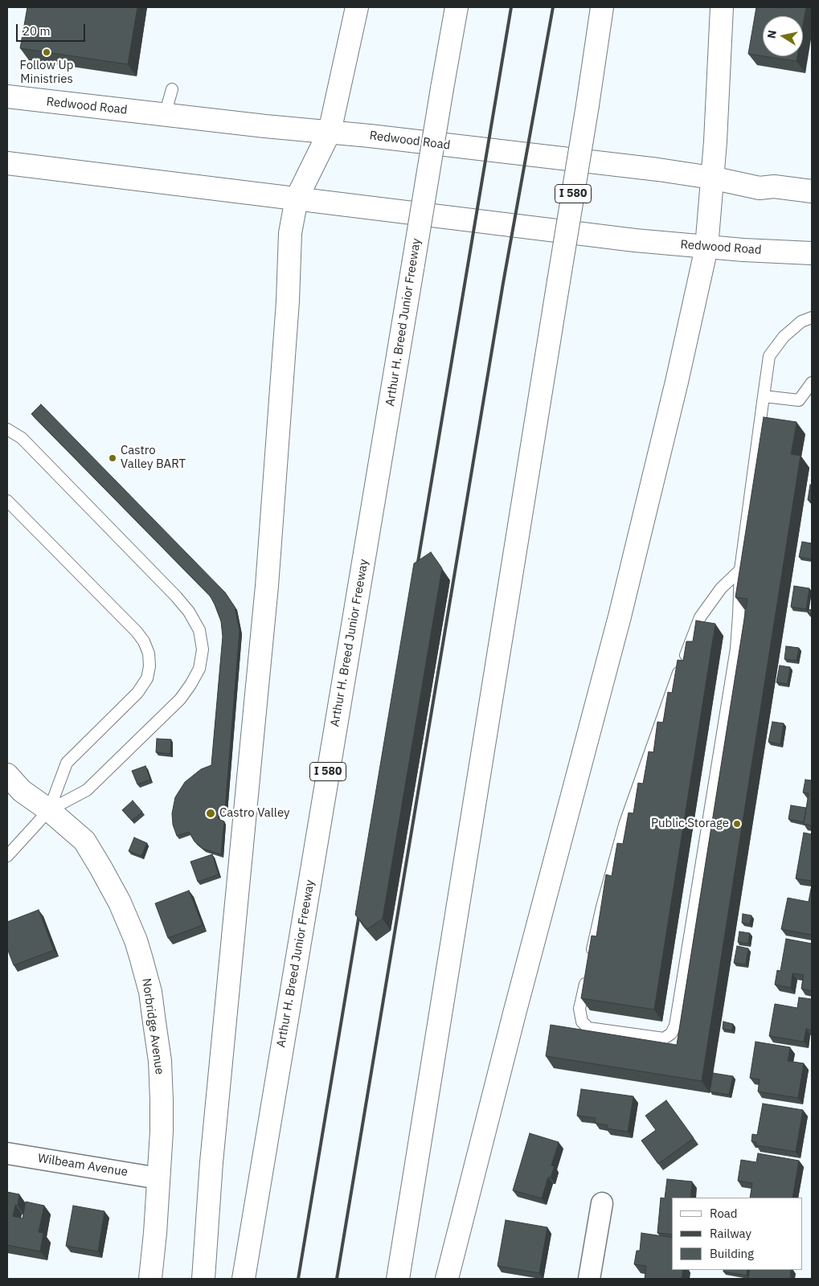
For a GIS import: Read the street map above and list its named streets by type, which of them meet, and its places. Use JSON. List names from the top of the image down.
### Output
{
  "streets": {
    "main road": [
      "Redwood Road",
      "I 580",
      "Arthur H. Breed Junior Freeway",
      "Norbridge Avenue"
    ],
    "street": ["Wilbeam Avenue"]
  },
  "crossings": [
    ["Norbridge Avenue", "Wilbeam Avenue"]
  ],
  "places": [
    "Follow Up Ministries",
    "Castro Valley BART",
    "Castro Valley",
    "Public Storage"
  ],
  "legend": ["Road", "Railway", "Building"],
  "scale_bar": "20 m",
  "north": "left"
}
